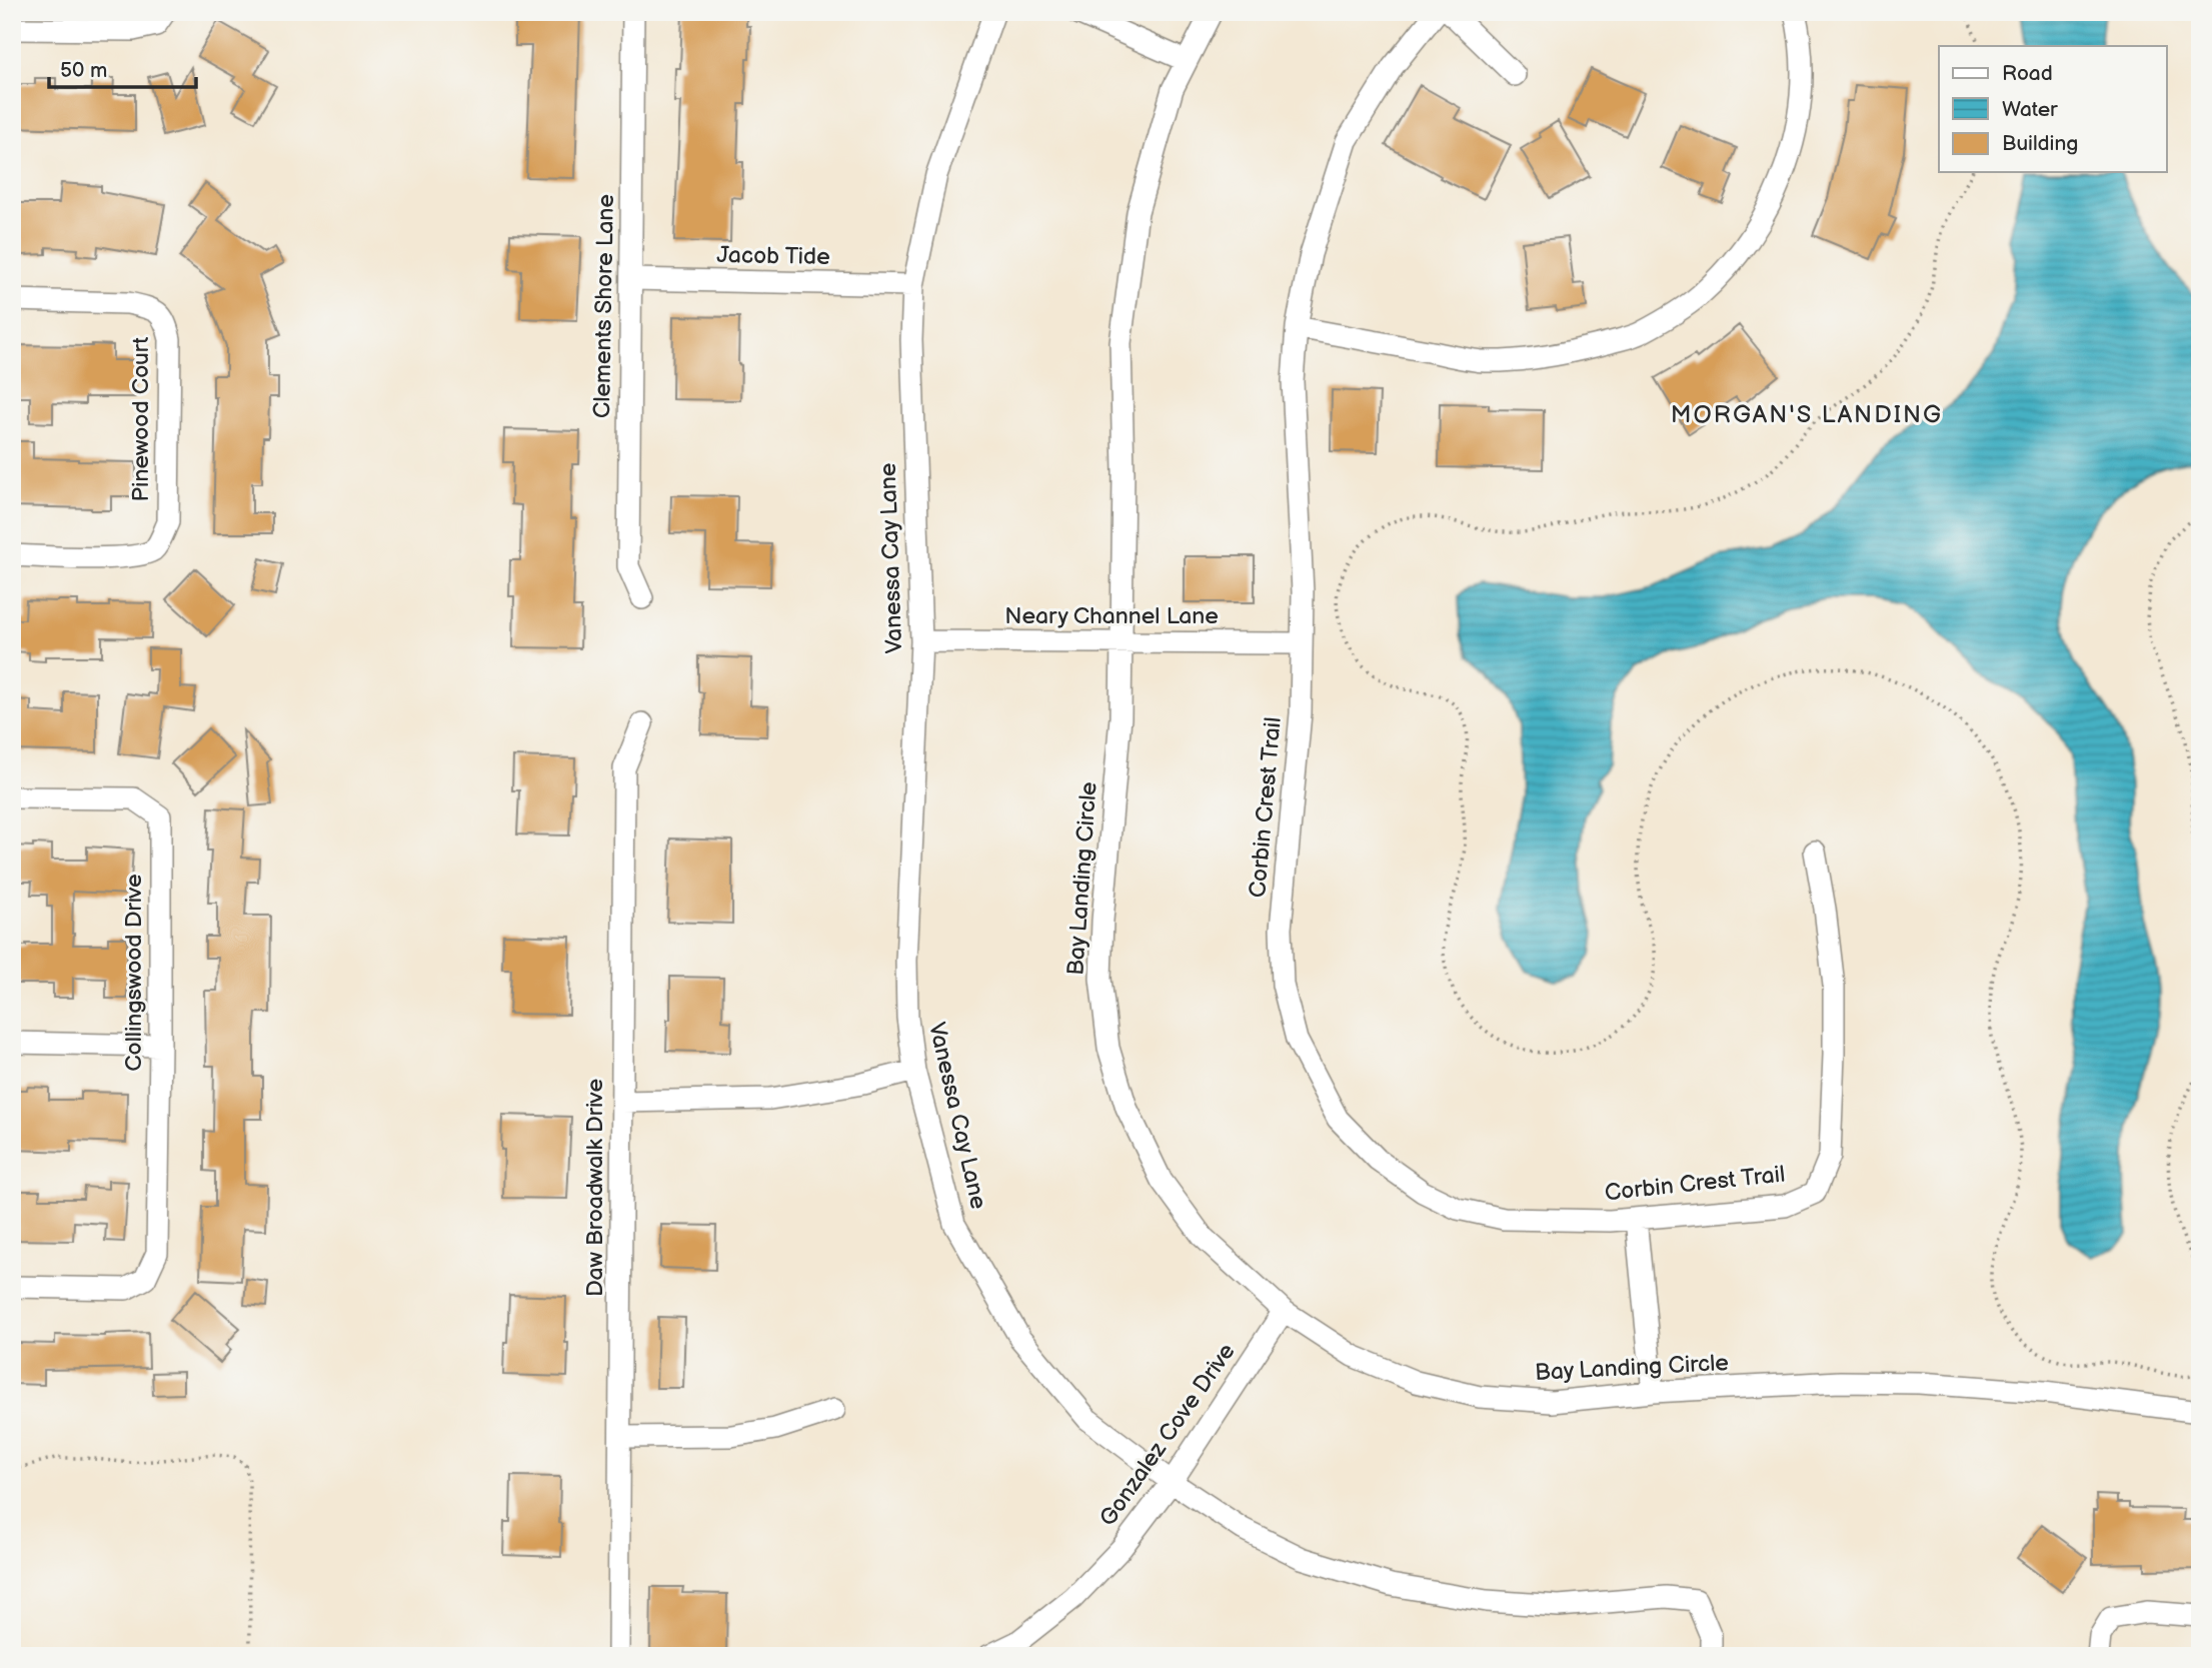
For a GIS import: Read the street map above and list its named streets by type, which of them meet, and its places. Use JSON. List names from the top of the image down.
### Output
{
  "streets": {
    "street": [
      "Jacob Tide",
      "Clements Shore Lane",
      "Pinewood Court",
      "Vanessa Cay Lane",
      "Neary Channel Lane",
      "Corbin Crest Trail",
      "Bay Landing Circle",
      "Collingswood Drive",
      "Daw Broadwalk Drive",
      "Gonzalez Cove Drive"
    ]
  },
  "crossings": [
    ["Jacob Tide", "Clements Shore Lane"],
    ["Jacob Tide", "Vanessa Cay Lane"],
    ["Vanessa Cay Lane", "Neary Channel Lane"],
    ["Vanessa Cay Lane", "Gonzalez Cove Drive"],
    ["Neary Channel Lane", "Corbin Crest Trail"],
    ["Neary Channel Lane", "Bay Landing Circle"],
    ["Bay Landing Circle", "Gonzalez Cove Drive"]
  ],
  "districts": ["MORGAN'S LANDING"],
  "legend": ["Road", "Water", "Building"],
  "scale_bar": "50 m"
}
